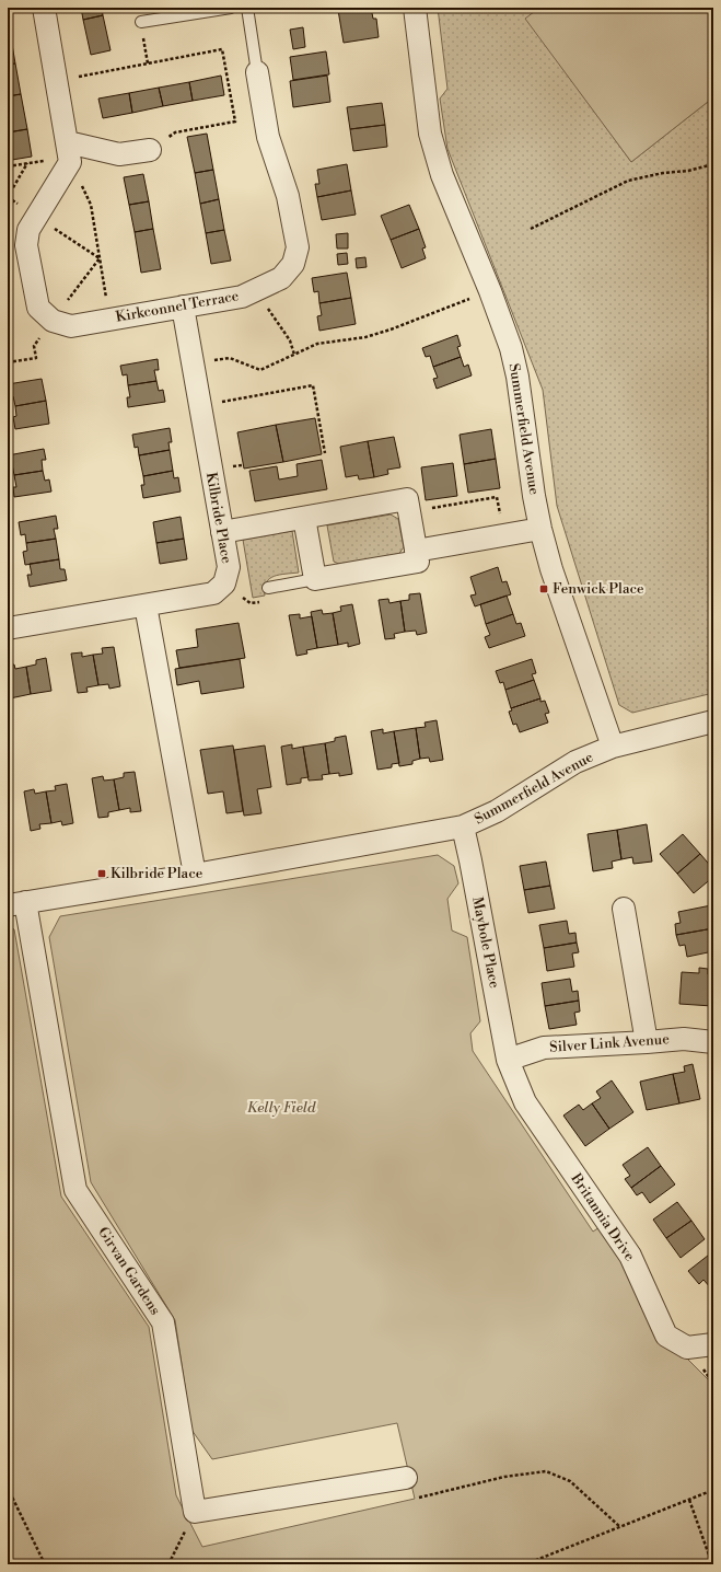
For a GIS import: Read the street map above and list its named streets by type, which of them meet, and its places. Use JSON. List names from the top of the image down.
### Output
{
  "streets": {
    "street": [
      "Kirkconnel Terrace",
      "Summerfield Avenue",
      "Kilbride Place",
      "Maybole Place",
      "Silver Link Avenue",
      "Britannia Drive",
      "Girvan Gardens"
    ]
  },
  "crossings": [
    ["Kirkconnel Terrace", "Kilbride Place"],
    ["Summerfield Avenue", "Maybole Place"],
    ["Summerfield Avenue", "Girvan Gardens"],
    ["Maybole Place", "Silver Link Avenue"],
    ["Maybole Place", "Britannia Drive"],
    ["Silver Link Avenue", "Britannia Drive"]
  ],
  "parks": ["Kelly Field"],
  "places": {
    "transit": ["Fenwick Place", "Kilbride Place"]
  }
}
